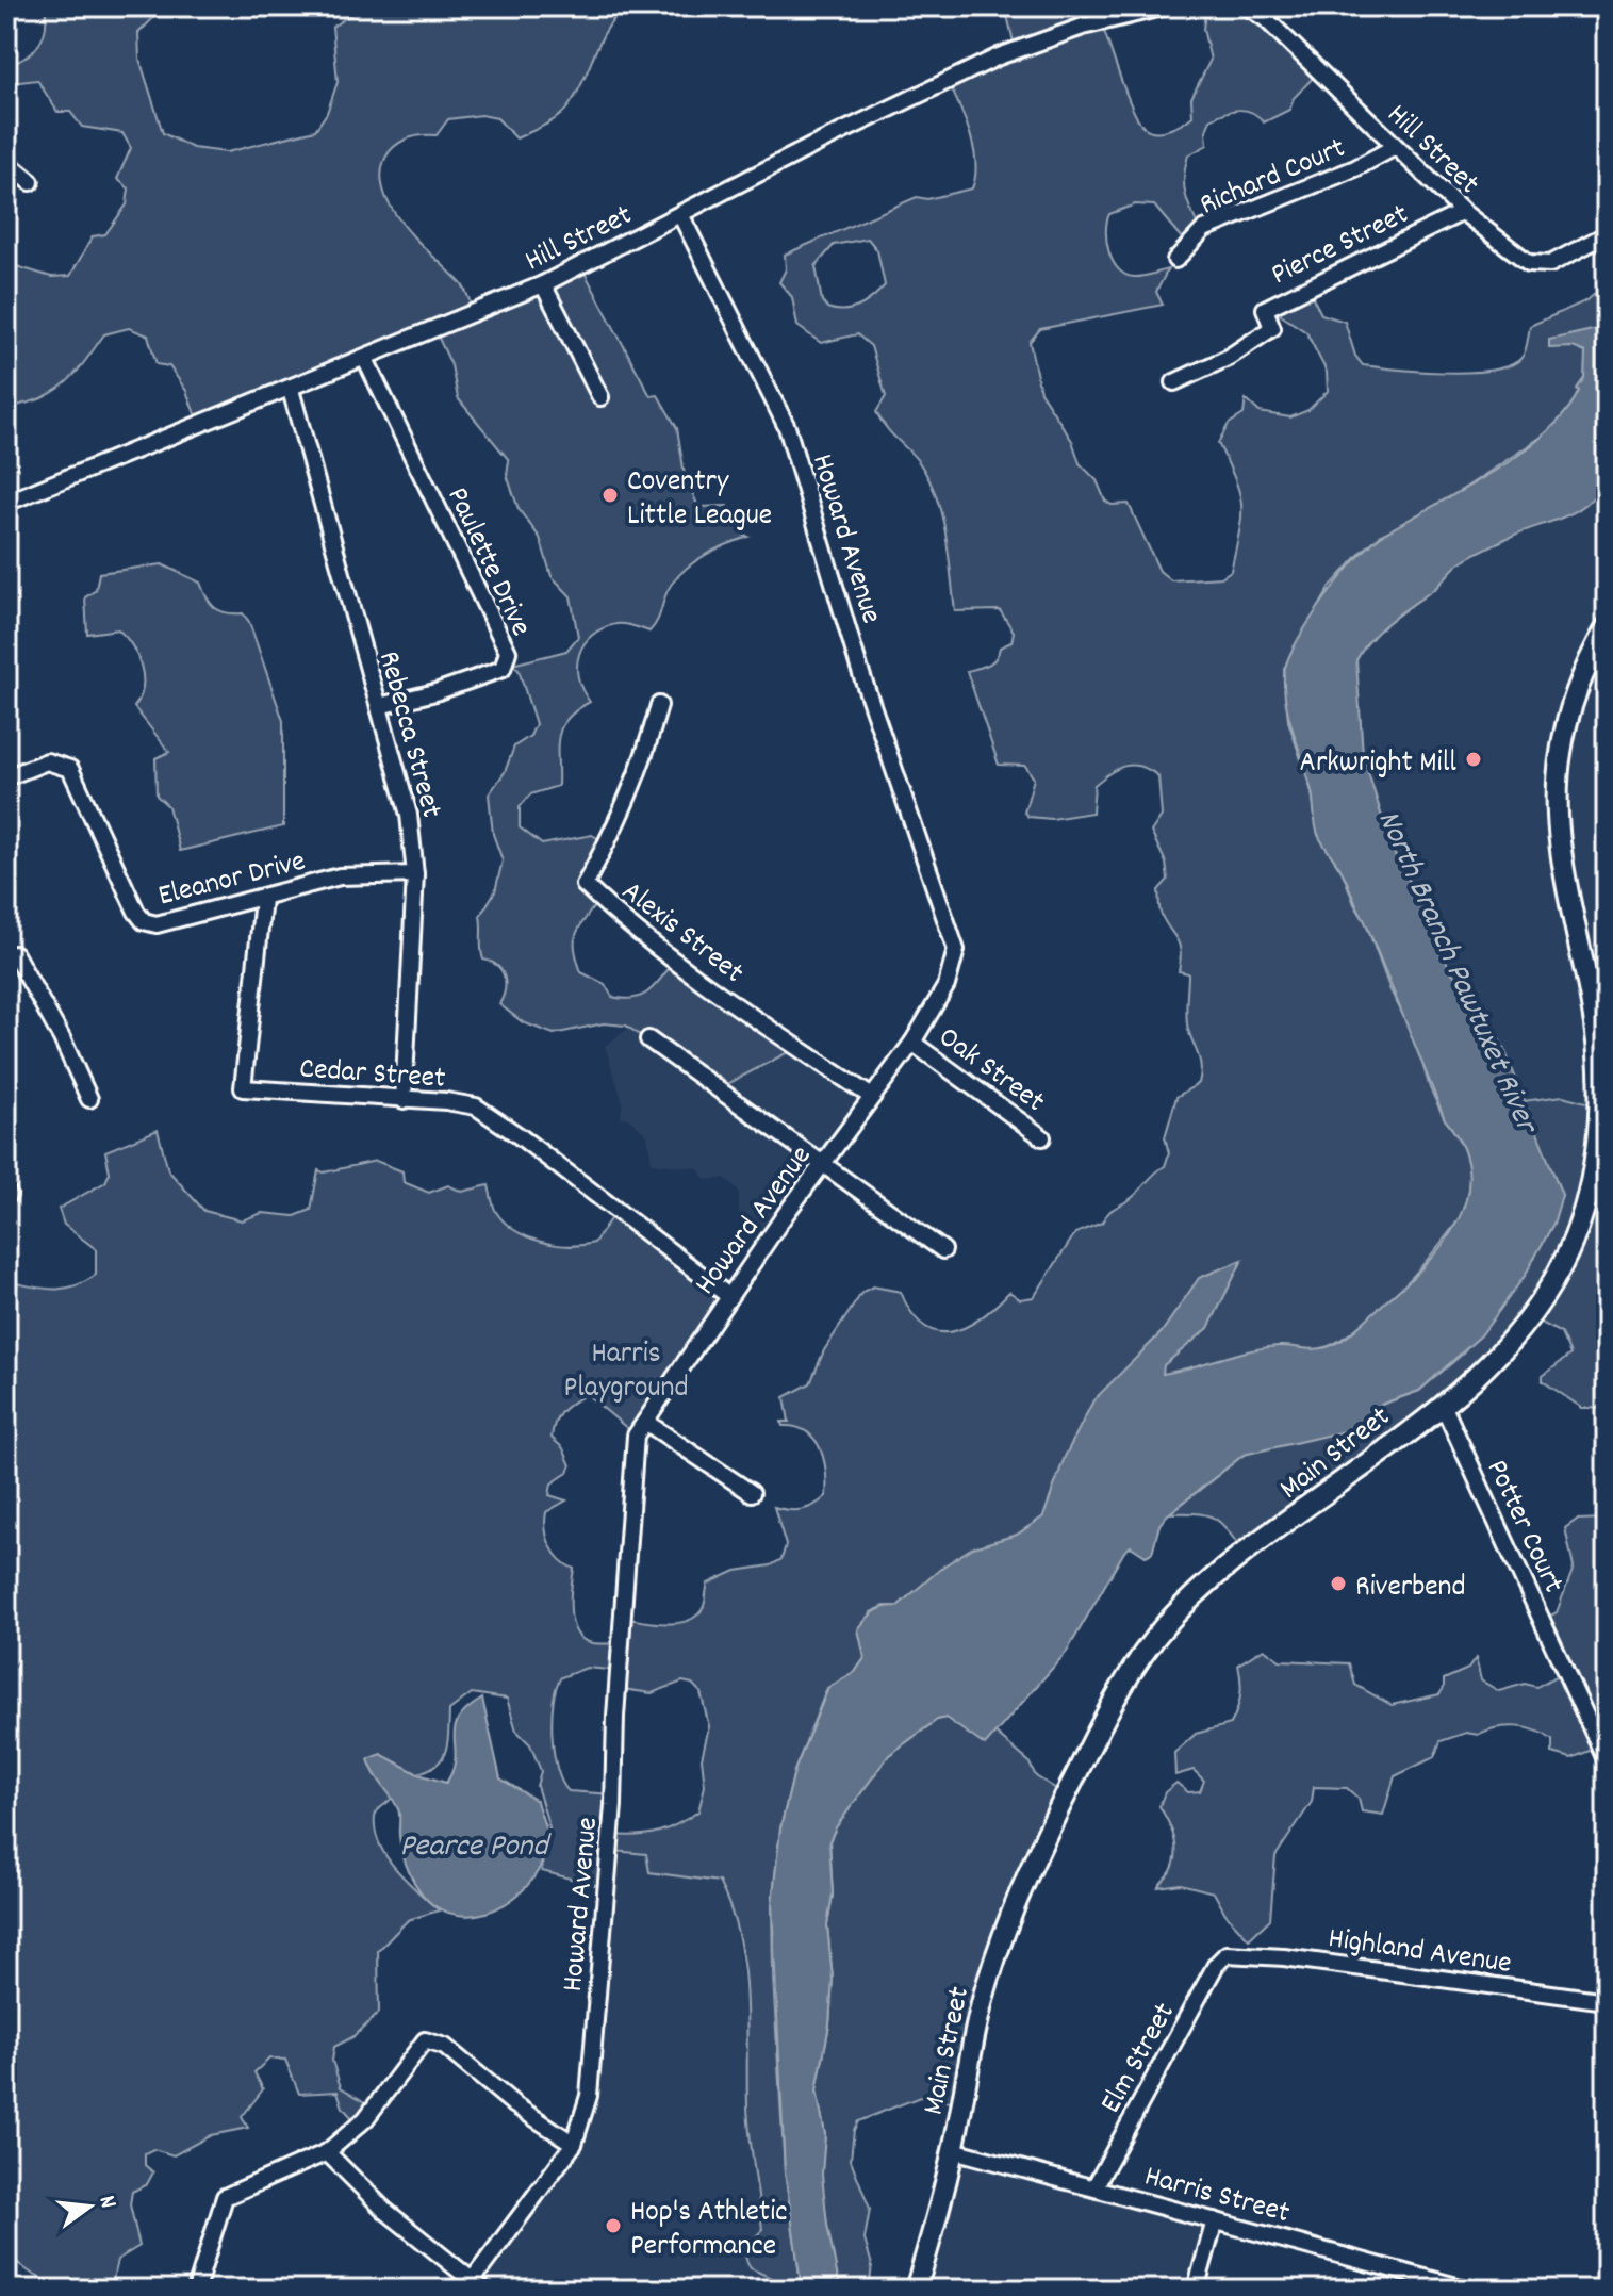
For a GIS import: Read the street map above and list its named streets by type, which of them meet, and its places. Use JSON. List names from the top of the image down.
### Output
{
  "streets": {
    "main road": ["Main Street"],
    "street": [
      "Hill Street",
      "Richard Court",
      "Pierce Street",
      "Howard Avenue",
      "Paulette Drive",
      "Rebecca Street",
      "Eleanor Drive",
      "Alexis Street",
      "Oak Street",
      "Cedar Street",
      "Potter Court",
      "Highland Avenue",
      "Elm Street",
      "Harris Street"
    ]
  },
  "crossings": [
    ["Hill Street", "Richard Court"],
    ["Hill Street", "Pierce Street"],
    ["Hill Street", "Howard Avenue"],
    ["Hill Street", "Paulette Drive"],
    ["Hill Street", "Rebecca Street"],
    ["Howard Avenue", "Alexis Street"],
    ["Howard Avenue", "Oak Street"],
    ["Howard Avenue", "Cedar Street"],
    ["Paulette Drive", "Rebecca Street"],
    ["Rebecca Street", "Eleanor Drive"],
    ["Rebecca Street", "Cedar Street"],
    ["Eleanor Drive", "Cedar Street"],
    ["Main Street", "Potter Court"],
    ["Main Street", "Harris Street"],
    ["Highland Avenue", "Elm Street"],
    ["Elm Street", "Harris Street"]
  ],
  "water": ["North Branch Pawtuxet River", "Pearce Pond"],
  "parks": ["Harris Playground"],
  "places": [
    "Coventry Little League",
    "Arkwright Mill",
    "Riverbend",
    "Hop's Athletic Performance"
  ],
  "north": "right"
}
